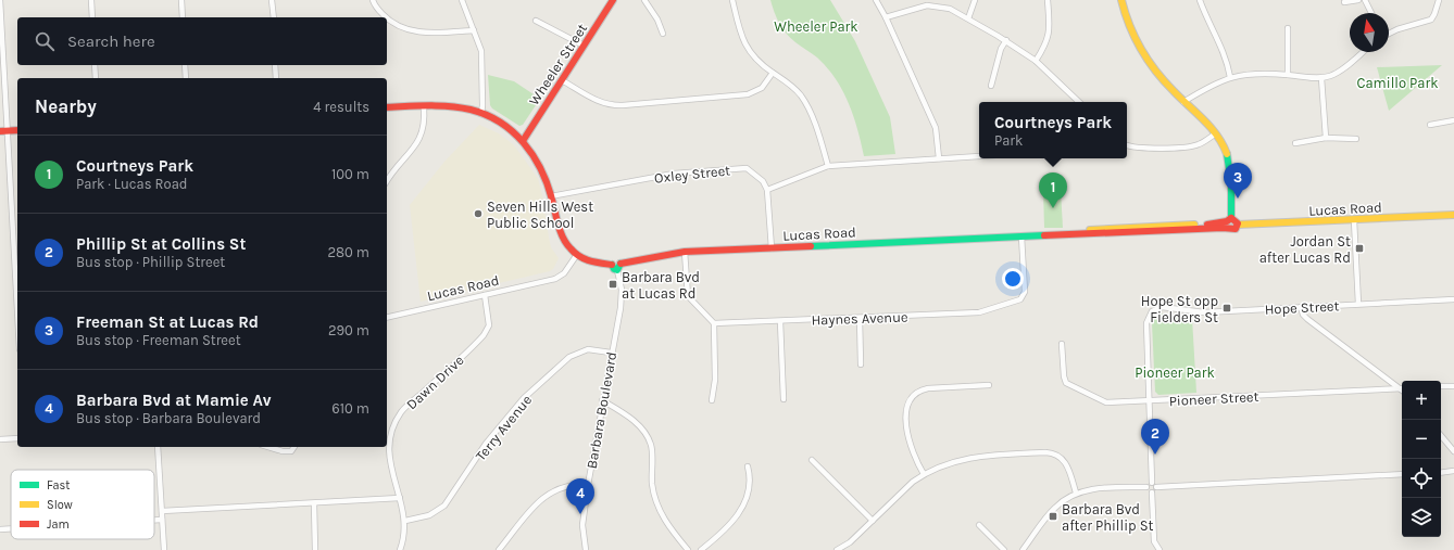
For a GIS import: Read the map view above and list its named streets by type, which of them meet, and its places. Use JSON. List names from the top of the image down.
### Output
{
  "streets": {
    "street": [
      "Wheeler Street",
      "Oxley Street",
      "Lucas Road",
      "Hope Street",
      "Haynes Avenue",
      "Dawn Drive",
      "Pioneer Street",
      "Barbara Boulevard",
      "Terry Avenue"
    ]
  },
  "crossings": [
    ["Lucas Road", "Haynes Avenue"],
    ["Lucas Road", "Dawn Drive"],
    ["Lucas Road", "Barbara Boulevard"],
    ["Hope Street", "Pioneer Street"],
    ["Dawn Drive", "Terry Avenue"],
    ["Barbara Boulevard", "Terry Avenue"]
  ],
  "parks": ["Wheeler Park", "Camillo Park", "Pioneer Park"],
  "places": {
    "other": ["Seven Hills West Public School"],
    "transit": [
      "Jordan St after Lucas Rd",
      "Barbara Bvd at Lucas Rd",
      "Hope St opp Fielders St",
      "Barbara Bvd after Phillip St"
    ]
  },
  "legend": ["Fast", "Slow", "Jam"],
  "north": "top",
  "page": {
    "search": "Search here",
    "heading": ["Nearby", "4 results"],
    "popup": ["Courtneys Park", "Park"],
    "list": [
      {
        "mark": "1",
        "name": "Courtneys Park",
        "note": "Park · Lucas Road",
        "value": "100 m"
      },
      {
        "mark": "2",
        "name": "Phillip St at Collins St",
        "note": "Bus stop · Phillip Street",
        "value": "280 m"
      },
      {
        "mark": "3",
        "name": "Freeman St at Lucas Rd",
        "note": "Bus stop · Freeman Street",
        "value": "290 m"
      },
      {
        "mark": "4",
        "name": "Barbara Bvd at Mamie Av",
        "note": "Bus stop · Barbara Boulevard",
        "value": "610 m"
      }
    ],
    "pins": [
      "3",
      "1",
      "2",
      "4"
    ],
    "map_buttons": ["+", "−"]
  }
}
